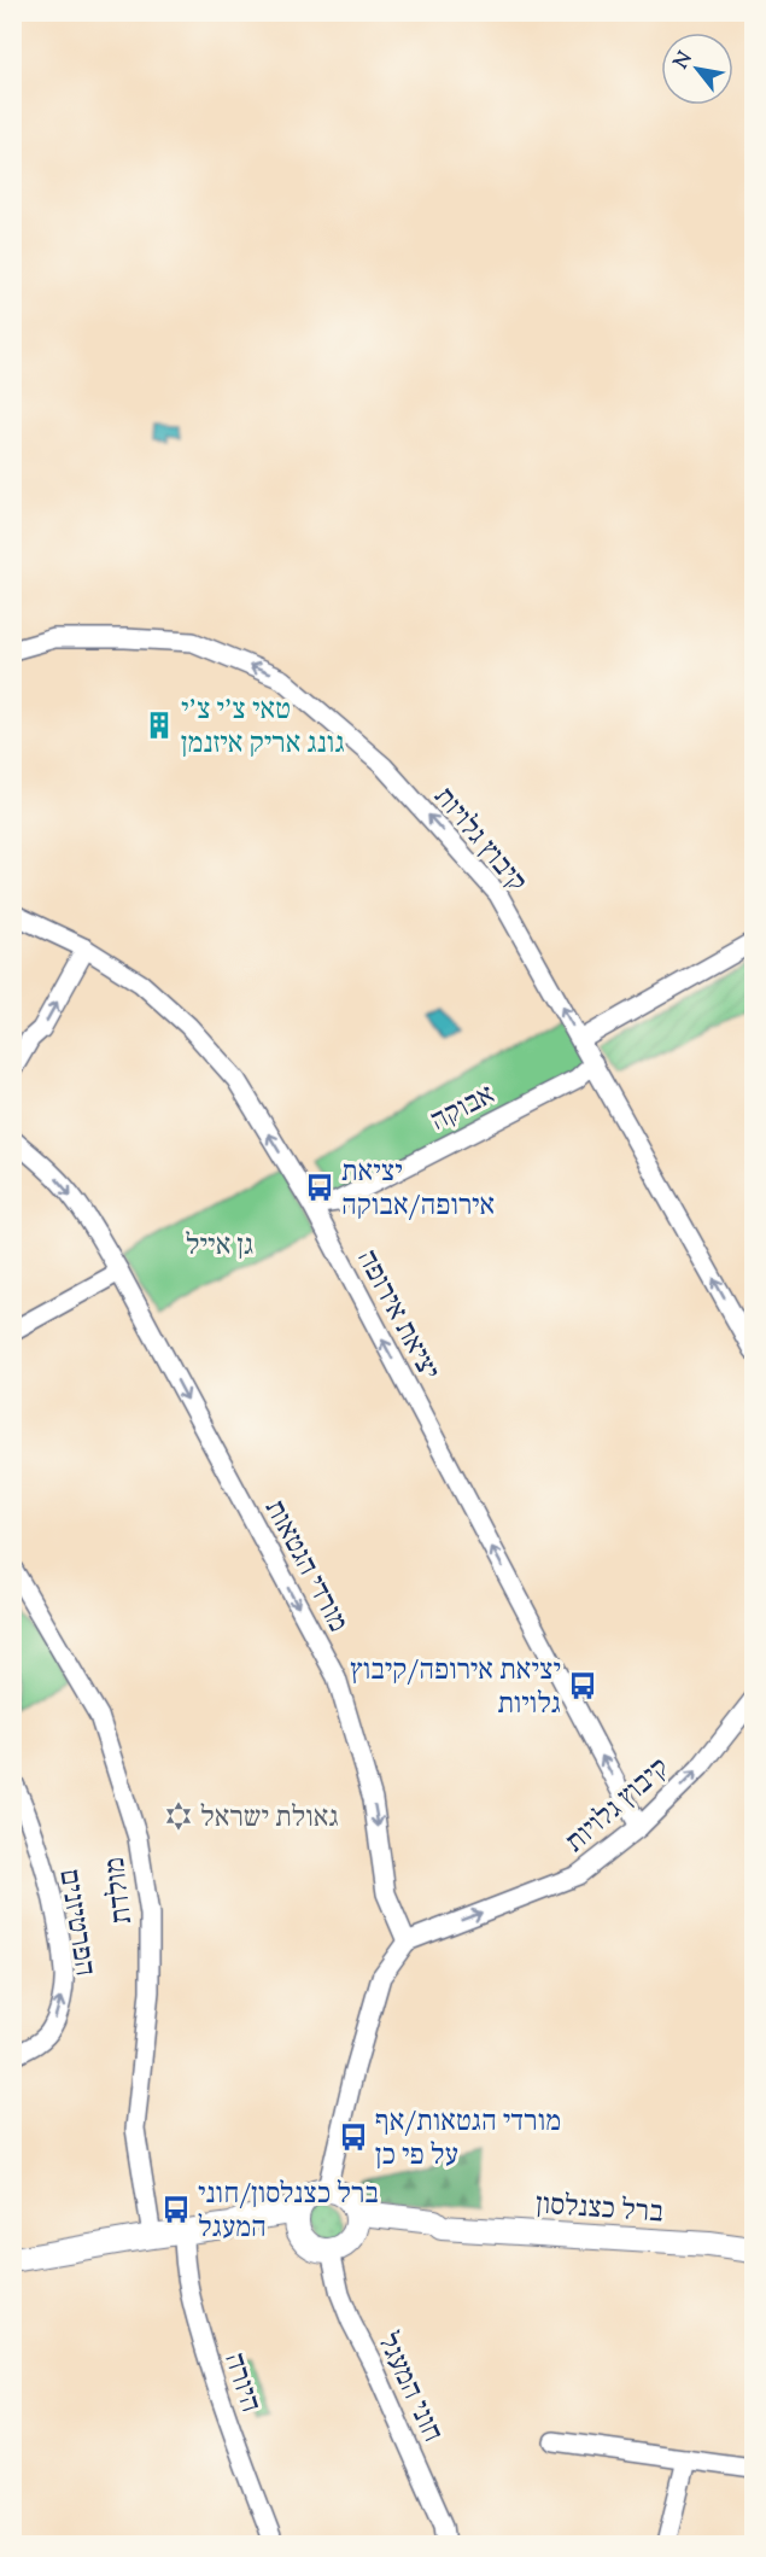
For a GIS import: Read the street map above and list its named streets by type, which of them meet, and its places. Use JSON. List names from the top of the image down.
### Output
{
  "streets": {
    "street": [
      "קיבוץ גלויות",
      "אבוקה",
      "יציאת אירופה",
      "מורדי הגטאות",
      "מולדת",
      "הפרטיזנים",
      "ברל כצנלסון",
      "היורה",
      "חוני המעגל"
    ]
  },
  "crossings": [
    ["קיבוץ גלויות", "אבוקה"],
    ["קיבוץ גלויות", "יציאת אירופה"],
    ["קיבוץ גלויות", "מורדי הגטאות"],
    ["אבוקה", "יציאת אירופה"],
    ["ברל כצנלסון", "חוני המעגל"]
  ],
  "one_way": ["יציאת אירופה", "מורדי הגטאות", "הפרטיזנים"],
  "parks": ["גן אייל"],
  "places": {
    "building": ["טאי צ'י צ'י גונג אריק איזנמן"],
    "bus stop": [
      "יציאת אירופה/אבוקה",
      "יציאת אירופה/קיבוץ גלויות",
      "מורדי הגטאות/אף על פי כן",
      "ברל כצנלסון/חוני המעגל"
    ],
    "synagogue": ["גאולת ישראל"]
  },
  "north": "top left"
}
